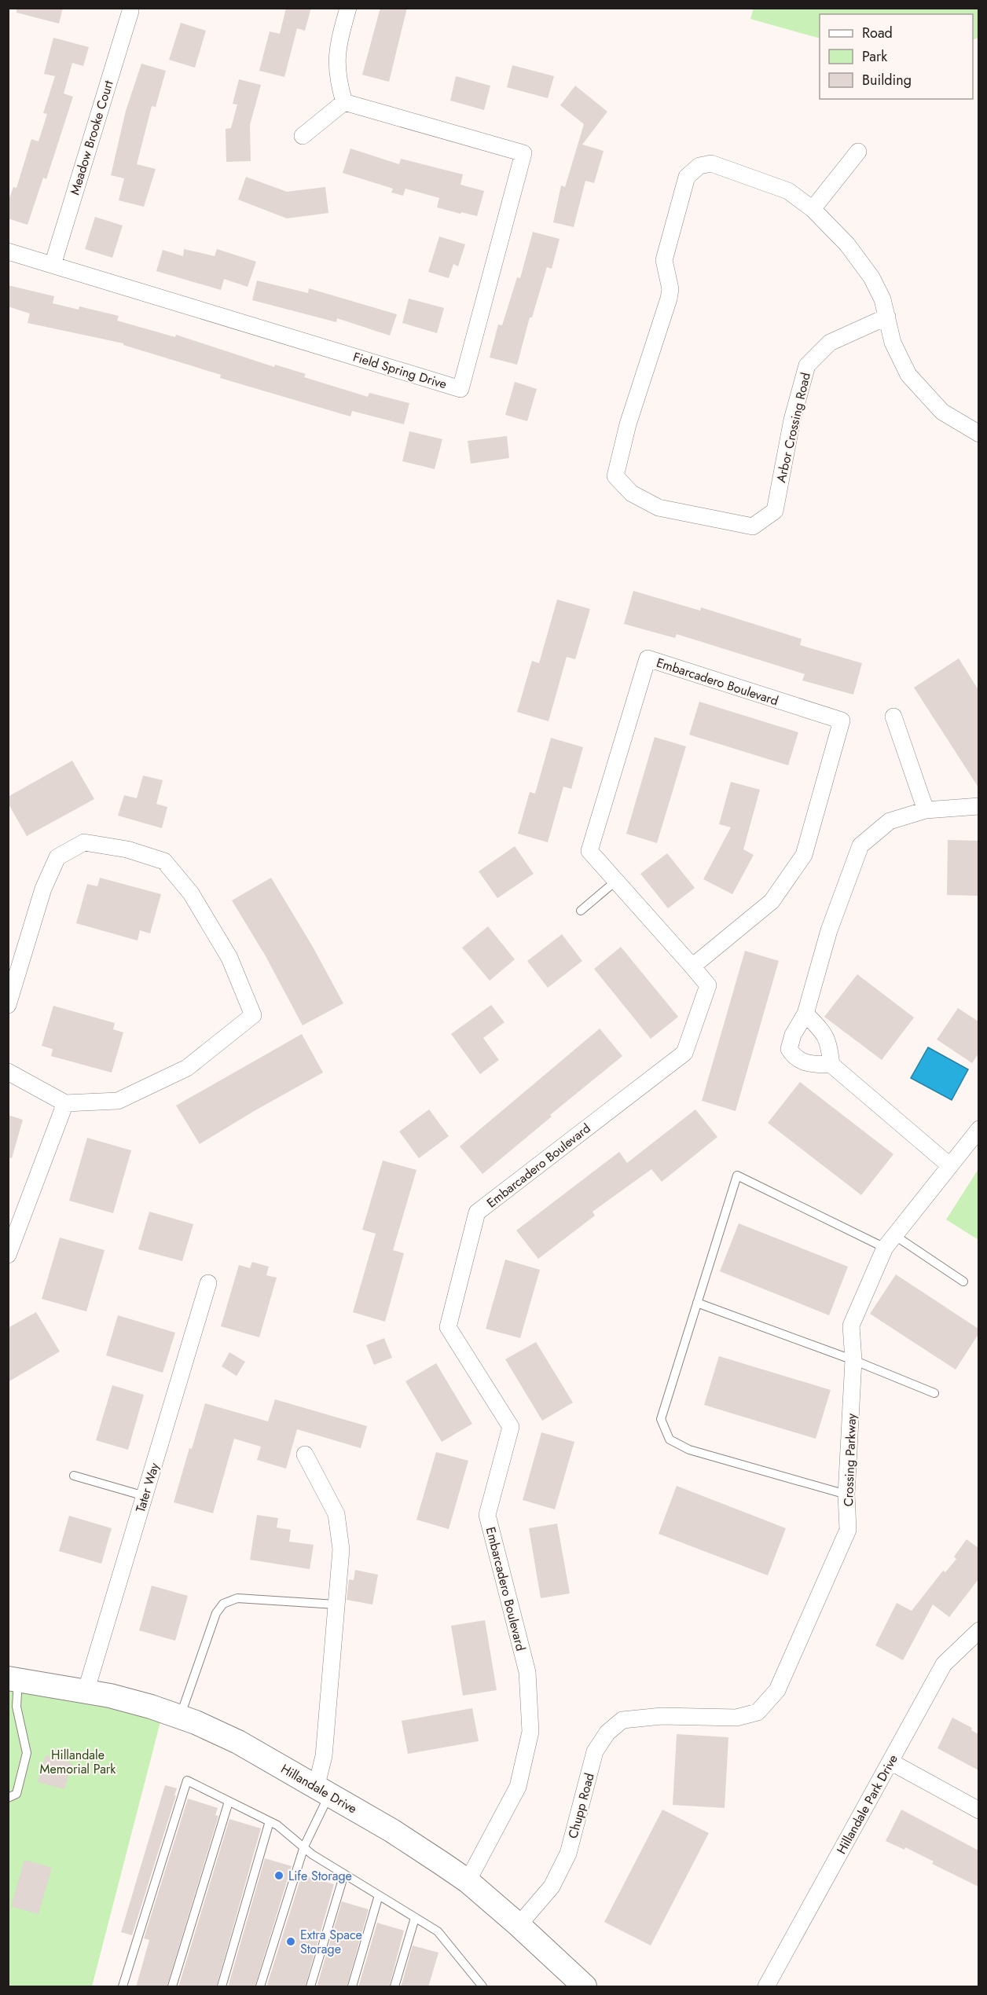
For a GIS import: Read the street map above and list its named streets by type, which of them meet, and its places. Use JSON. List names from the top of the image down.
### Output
{
  "streets": {
    "main road": ["Hillandale Drive"],
    "street": [
      "Meadow Brooke Court",
      "Field Spring Drive",
      "Arbor Crossing Road",
      "Embarcadero Boulevard",
      "Crossing Parkway",
      "Tater Way",
      "Hillandale Park Drive",
      "Chupp Road"
    ]
  },
  "crossings": [
    ["Meadow Brooke Court", "Field Spring Drive"],
    ["Embarcadero Boulevard", "Hillandale Drive"],
    ["Crossing Parkway", "Chupp Road"],
    ["Tater Way", "Hillandale Drive"],
    ["Hillandale Drive", "Chupp Road"]
  ],
  "parks": ["Hillandale Memorial Park"],
  "places": ["Life Storage", "Extra Space Storage"],
  "legend": ["Road", "Park", "Building"]
}
